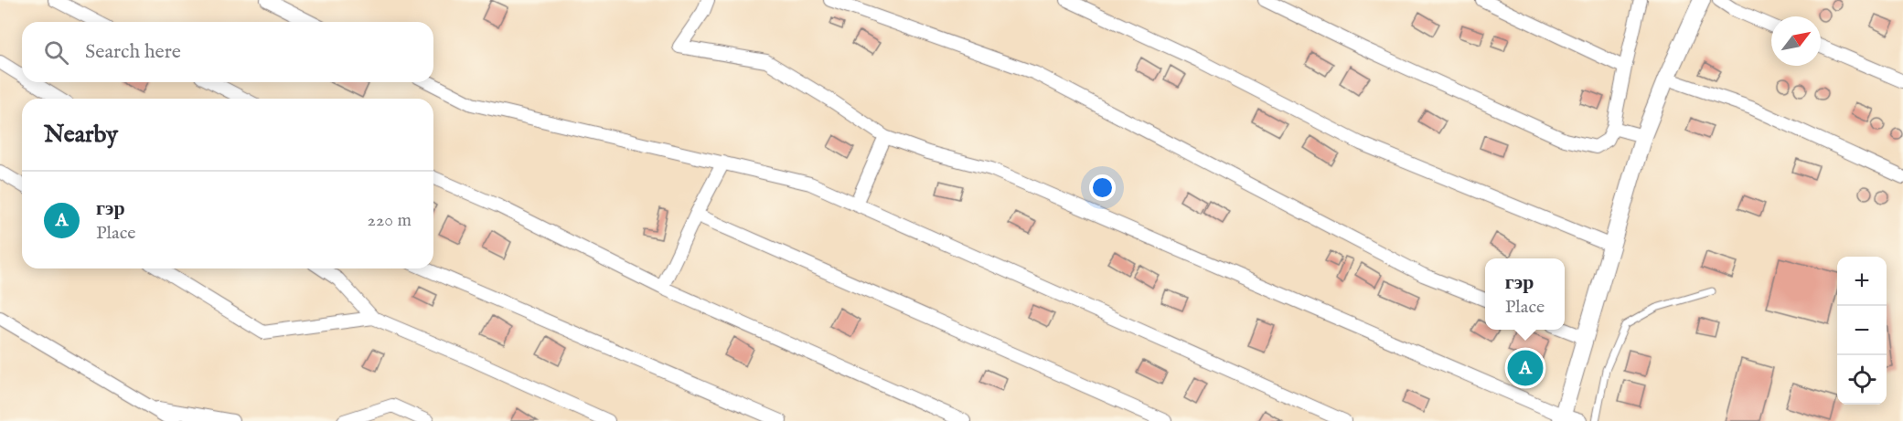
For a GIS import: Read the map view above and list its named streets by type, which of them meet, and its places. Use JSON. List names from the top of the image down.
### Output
{
  "north": "top right",
  "page": {
    "search": "Search here",
    "heading": "Nearby",
    "list": [
      {
        "mark": "A",
        "name": "гэр",
        "note": "Place",
        "value": "220 m"
      }
    ],
    "map_buttons": ["+", "−"],
    "popup": ["гэр", "Place"],
    "pins": "A"
  }
}
